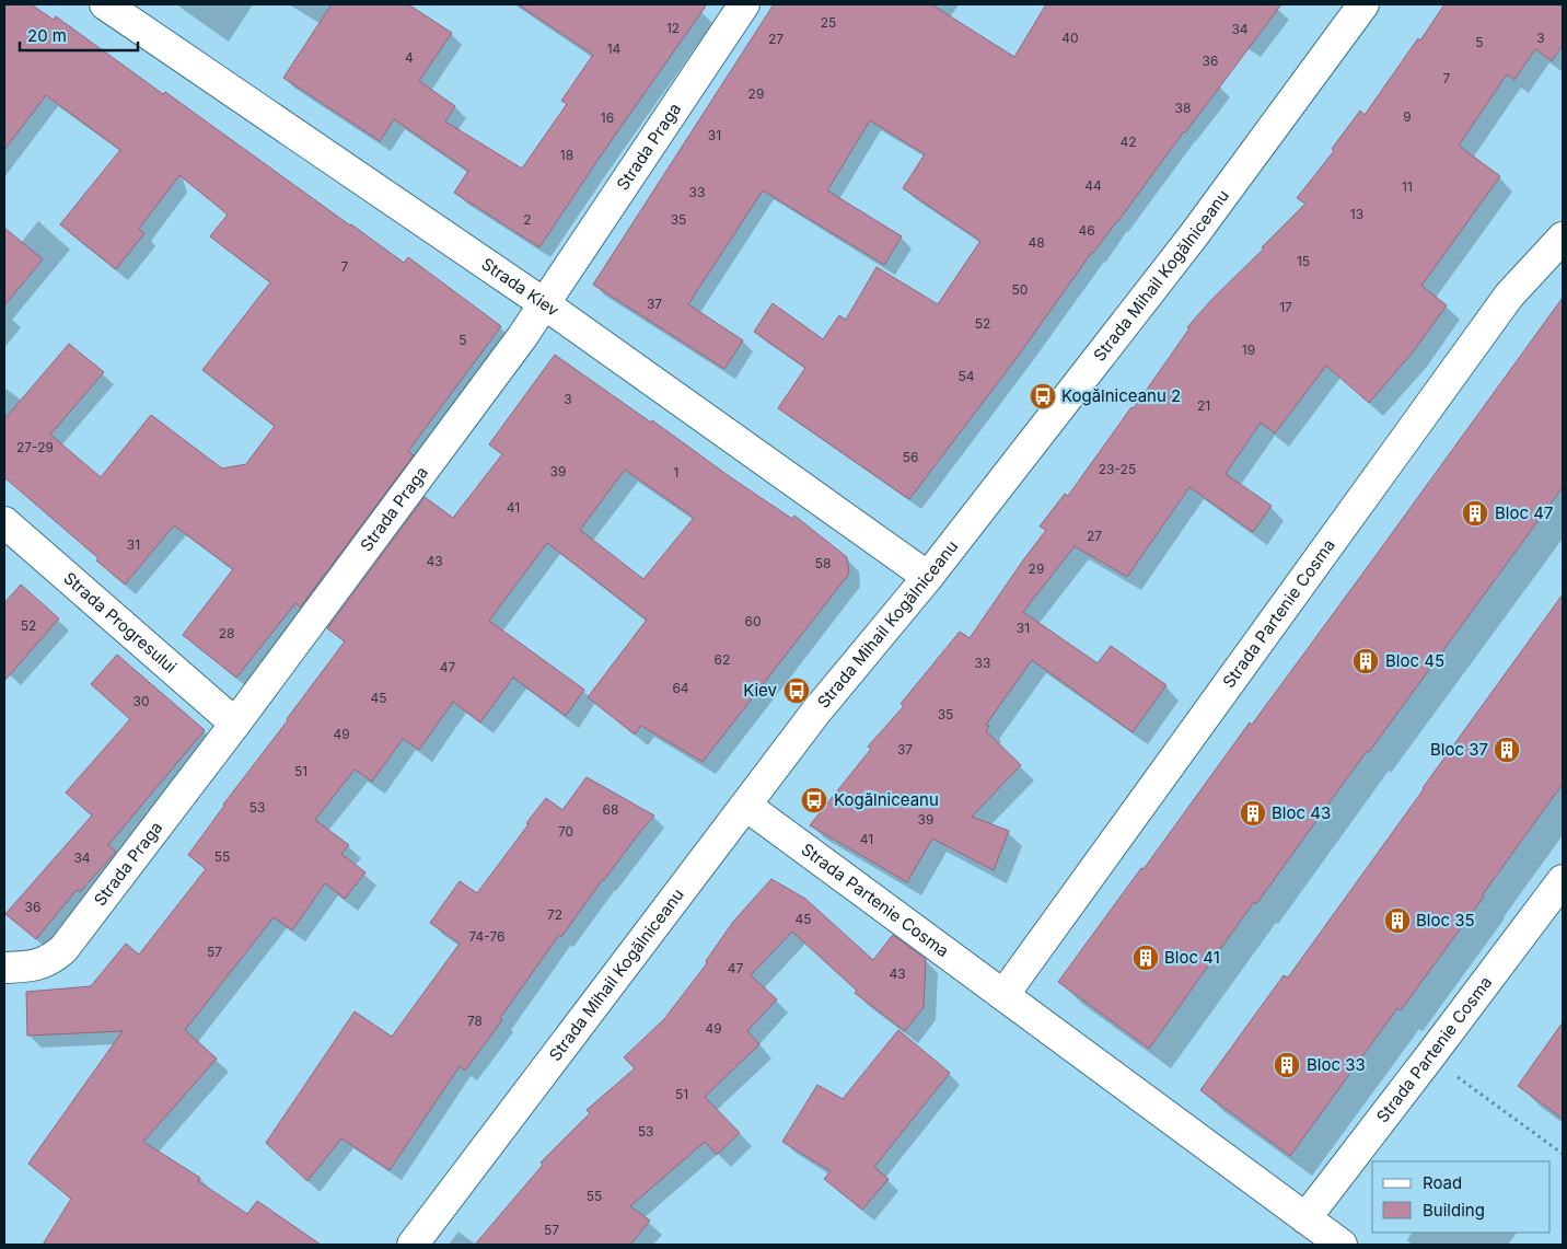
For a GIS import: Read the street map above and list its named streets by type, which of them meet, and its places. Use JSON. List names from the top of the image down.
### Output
{
  "streets": {
    "street": [
      "Strada Praga",
      "Strada Mihail Kogălniceanu",
      "Strada Kiev",
      "Strada Partenie Cosma",
      "Strada Progresului"
    ]
  },
  "crossings": [
    ["Strada Praga", "Strada Kiev"],
    ["Strada Praga", "Strada Progresului"],
    ["Strada Mihail Kogălniceanu", "Strada Kiev"],
    ["Strada Mihail Kogălniceanu", "Strada Partenie Cosma"]
  ],
  "places": {
    "bus stop": ["Kogălniceanu 2", "Kiev", "Kogălniceanu"],
    "building": [
      "Bloc 47",
      "Bloc 45",
      "Bloc 37",
      "Bloc 43",
      "Bloc 35",
      "Bloc 41",
      "Bloc 33"
    ]
  },
  "house_numbers": [
    "25",
    "12",
    "34",
    "40",
    "3",
    "27",
    "5",
    "14",
    "4",
    "36",
    "7",
    "29",
    "38",
    "9",
    "16",
    "31",
    "42",
    "18",
    "44",
    "11",
    "33",
    "13",
    "2",
    "35",
    "46",
    "48",
    "15",
    "7",
    "50",
    "37",
    "17",
    "52",
    "5",
    "19",
    "54",
    "3",
    "21",
    "27-29",
    "56",
    "23-25",
    "39",
    "1",
    "41",
    "27",
    "31",
    "43",
    "58",
    "29",
    "60",
    "52",
    "31",
    "28",
    "62",
    "33",
    "47",
    "64",
    "45",
    "30",
    "35",
    "49",
    "37",
    "51",
    "53",
    "68",
    "39",
    "70",
    "41",
    "55",
    "34",
    "36",
    "72",
    "45",
    "74-76",
    "57",
    "47",
    "43",
    "78",
    "49",
    "51",
    "53",
    "55",
    "57"
  ],
  "legend": ["Road", "Building"],
  "scale_bar": "20 m"
}
